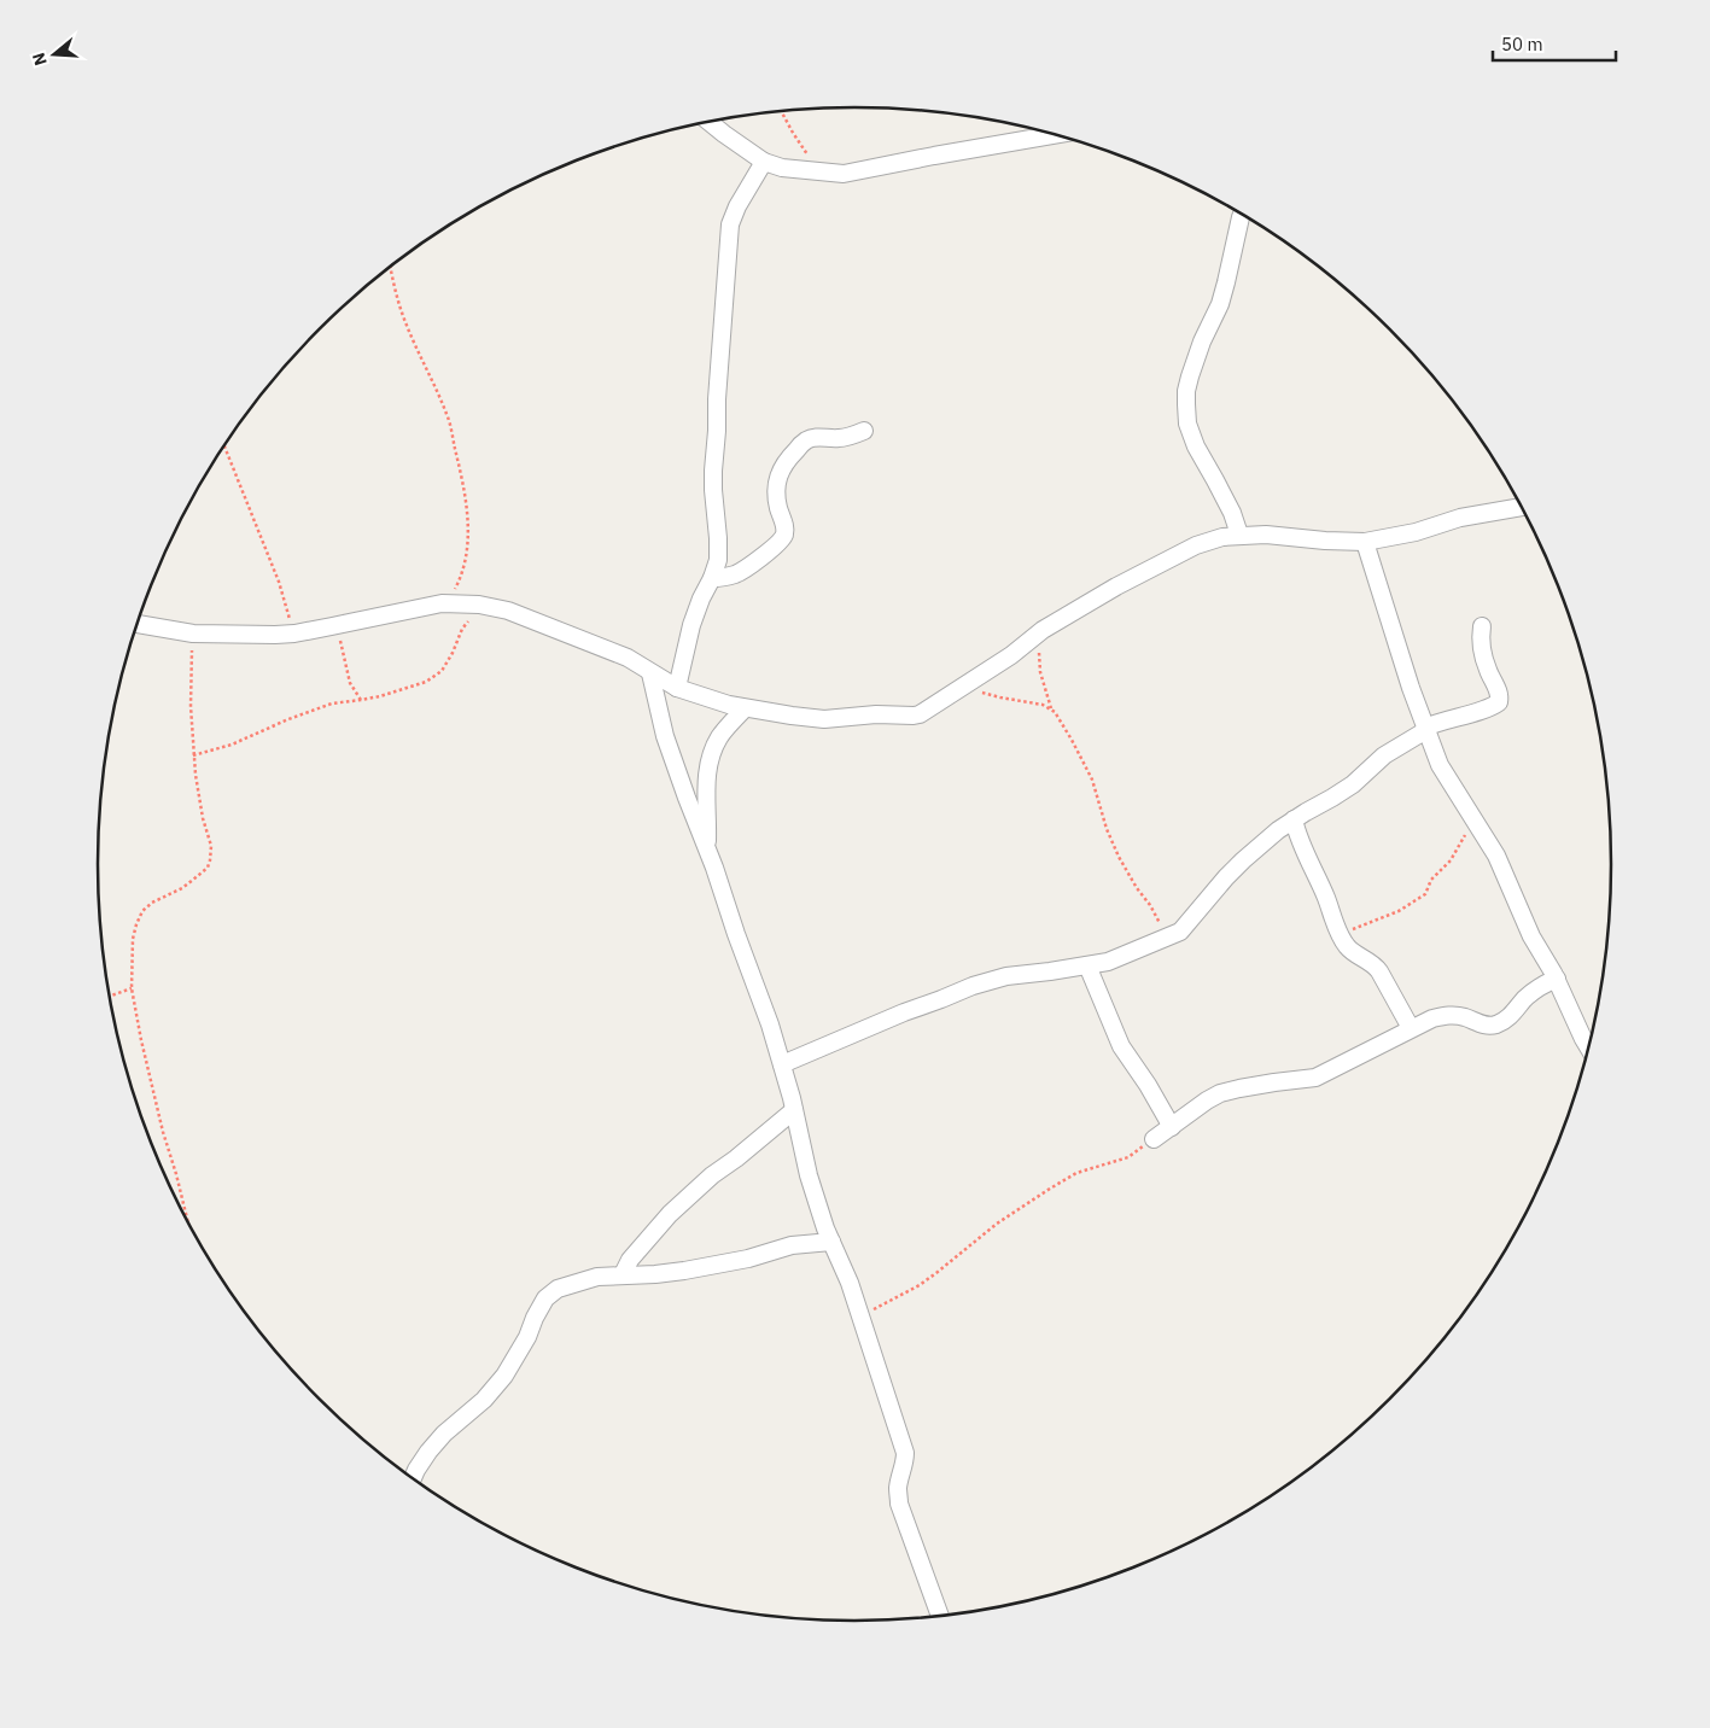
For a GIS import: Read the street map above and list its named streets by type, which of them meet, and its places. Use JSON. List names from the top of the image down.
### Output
{
  "scale_bar": "50 m",
  "north": "left"
}
